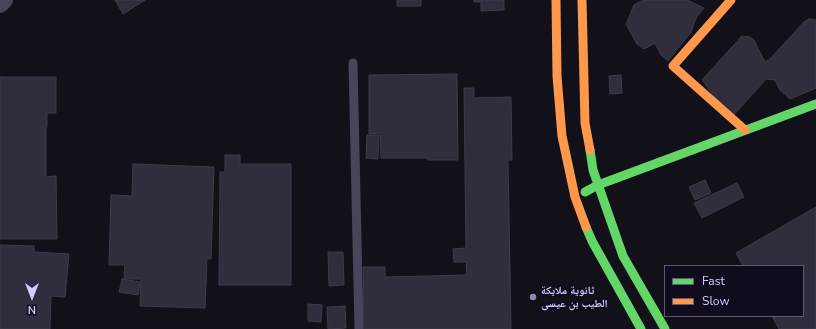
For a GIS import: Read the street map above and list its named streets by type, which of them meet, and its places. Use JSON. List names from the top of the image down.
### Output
{
  "places": ["ثانوية ملايكة الطيب بن عيسى"],
  "legend": ["Fast", "Slow"],
  "north": "bottom"
}
